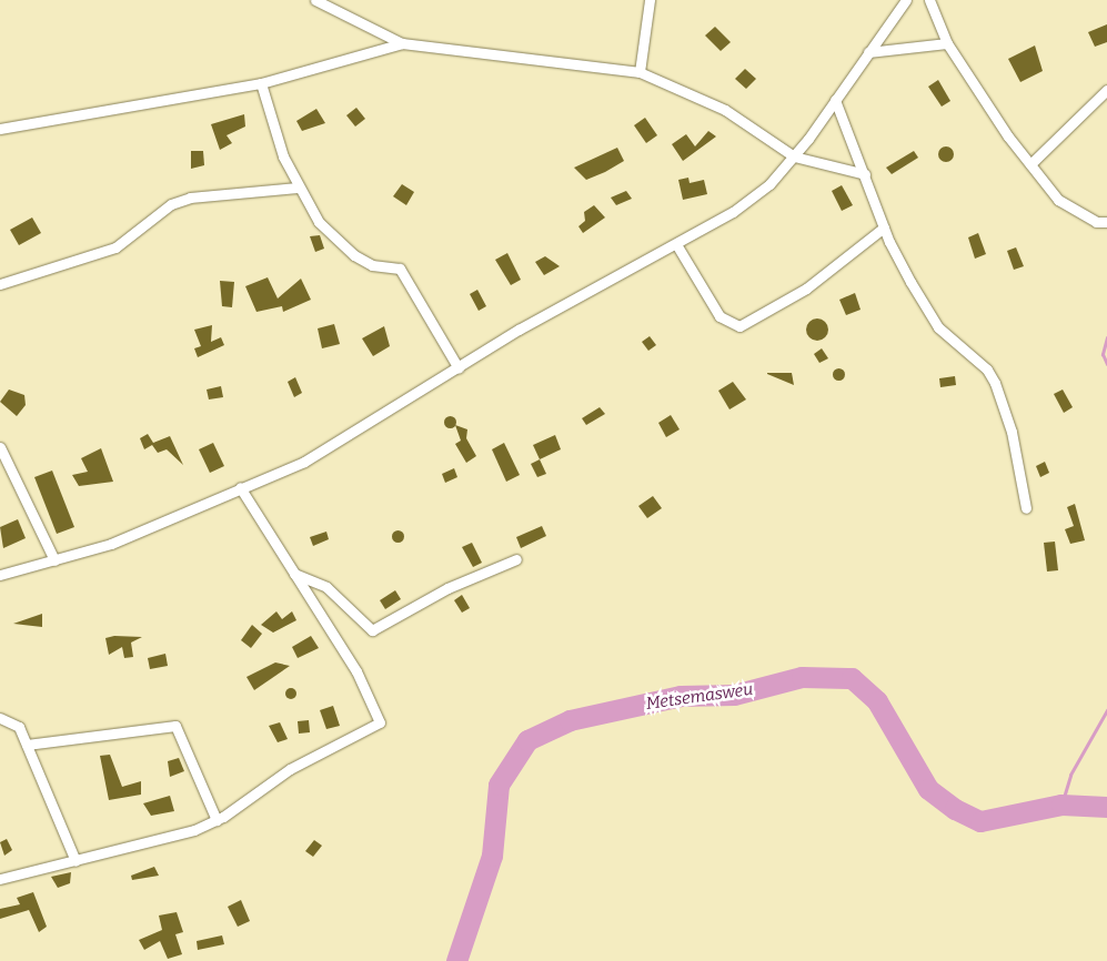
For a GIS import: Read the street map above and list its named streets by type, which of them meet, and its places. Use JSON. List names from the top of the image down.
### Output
{
  "water": ["Metsemasweu"]
}
